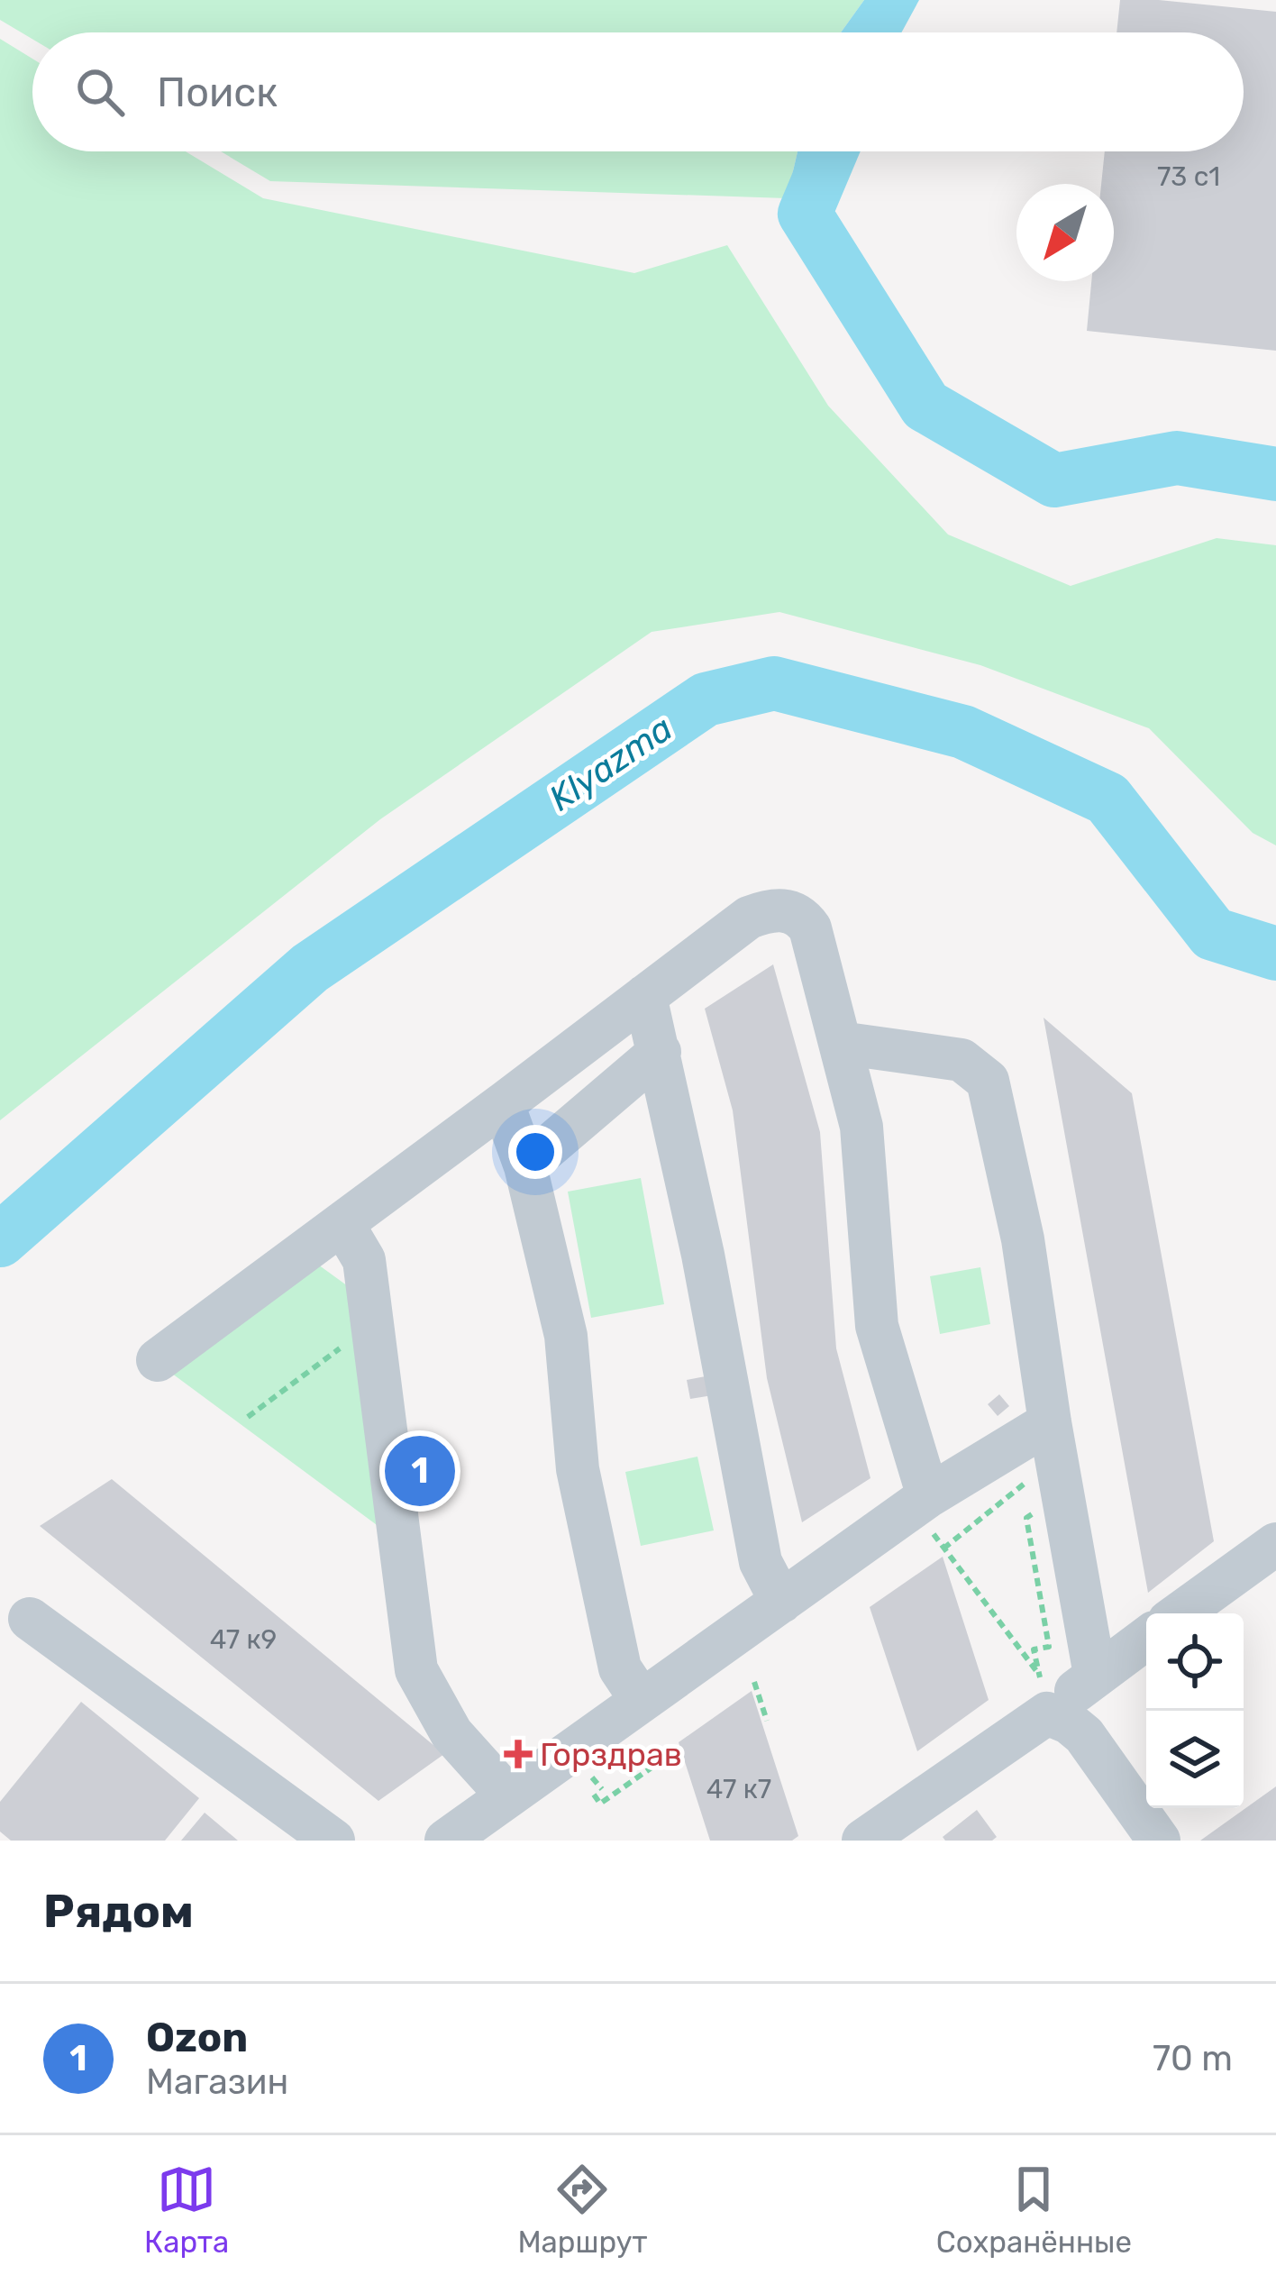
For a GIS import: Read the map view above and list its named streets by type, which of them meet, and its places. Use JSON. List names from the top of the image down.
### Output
{
  "water": ["Klyazma"],
  "places": {
    "health": ["Горздрав"]
  },
  "house_numbers": ["73 c1", "47 к9", "47 к7"],
  "north": "bottom left",
  "page": {
    "search": "Поиск",
    "pins": "1",
    "heading": "Рядом",
    "list": [
      {
        "mark": "1",
        "name": "Ozon",
        "note": "Магазин",
        "value": "70 m"
      }
    ],
    "nav": ["Карта", "Маршрут", "Сохранённые"]
  }
}
